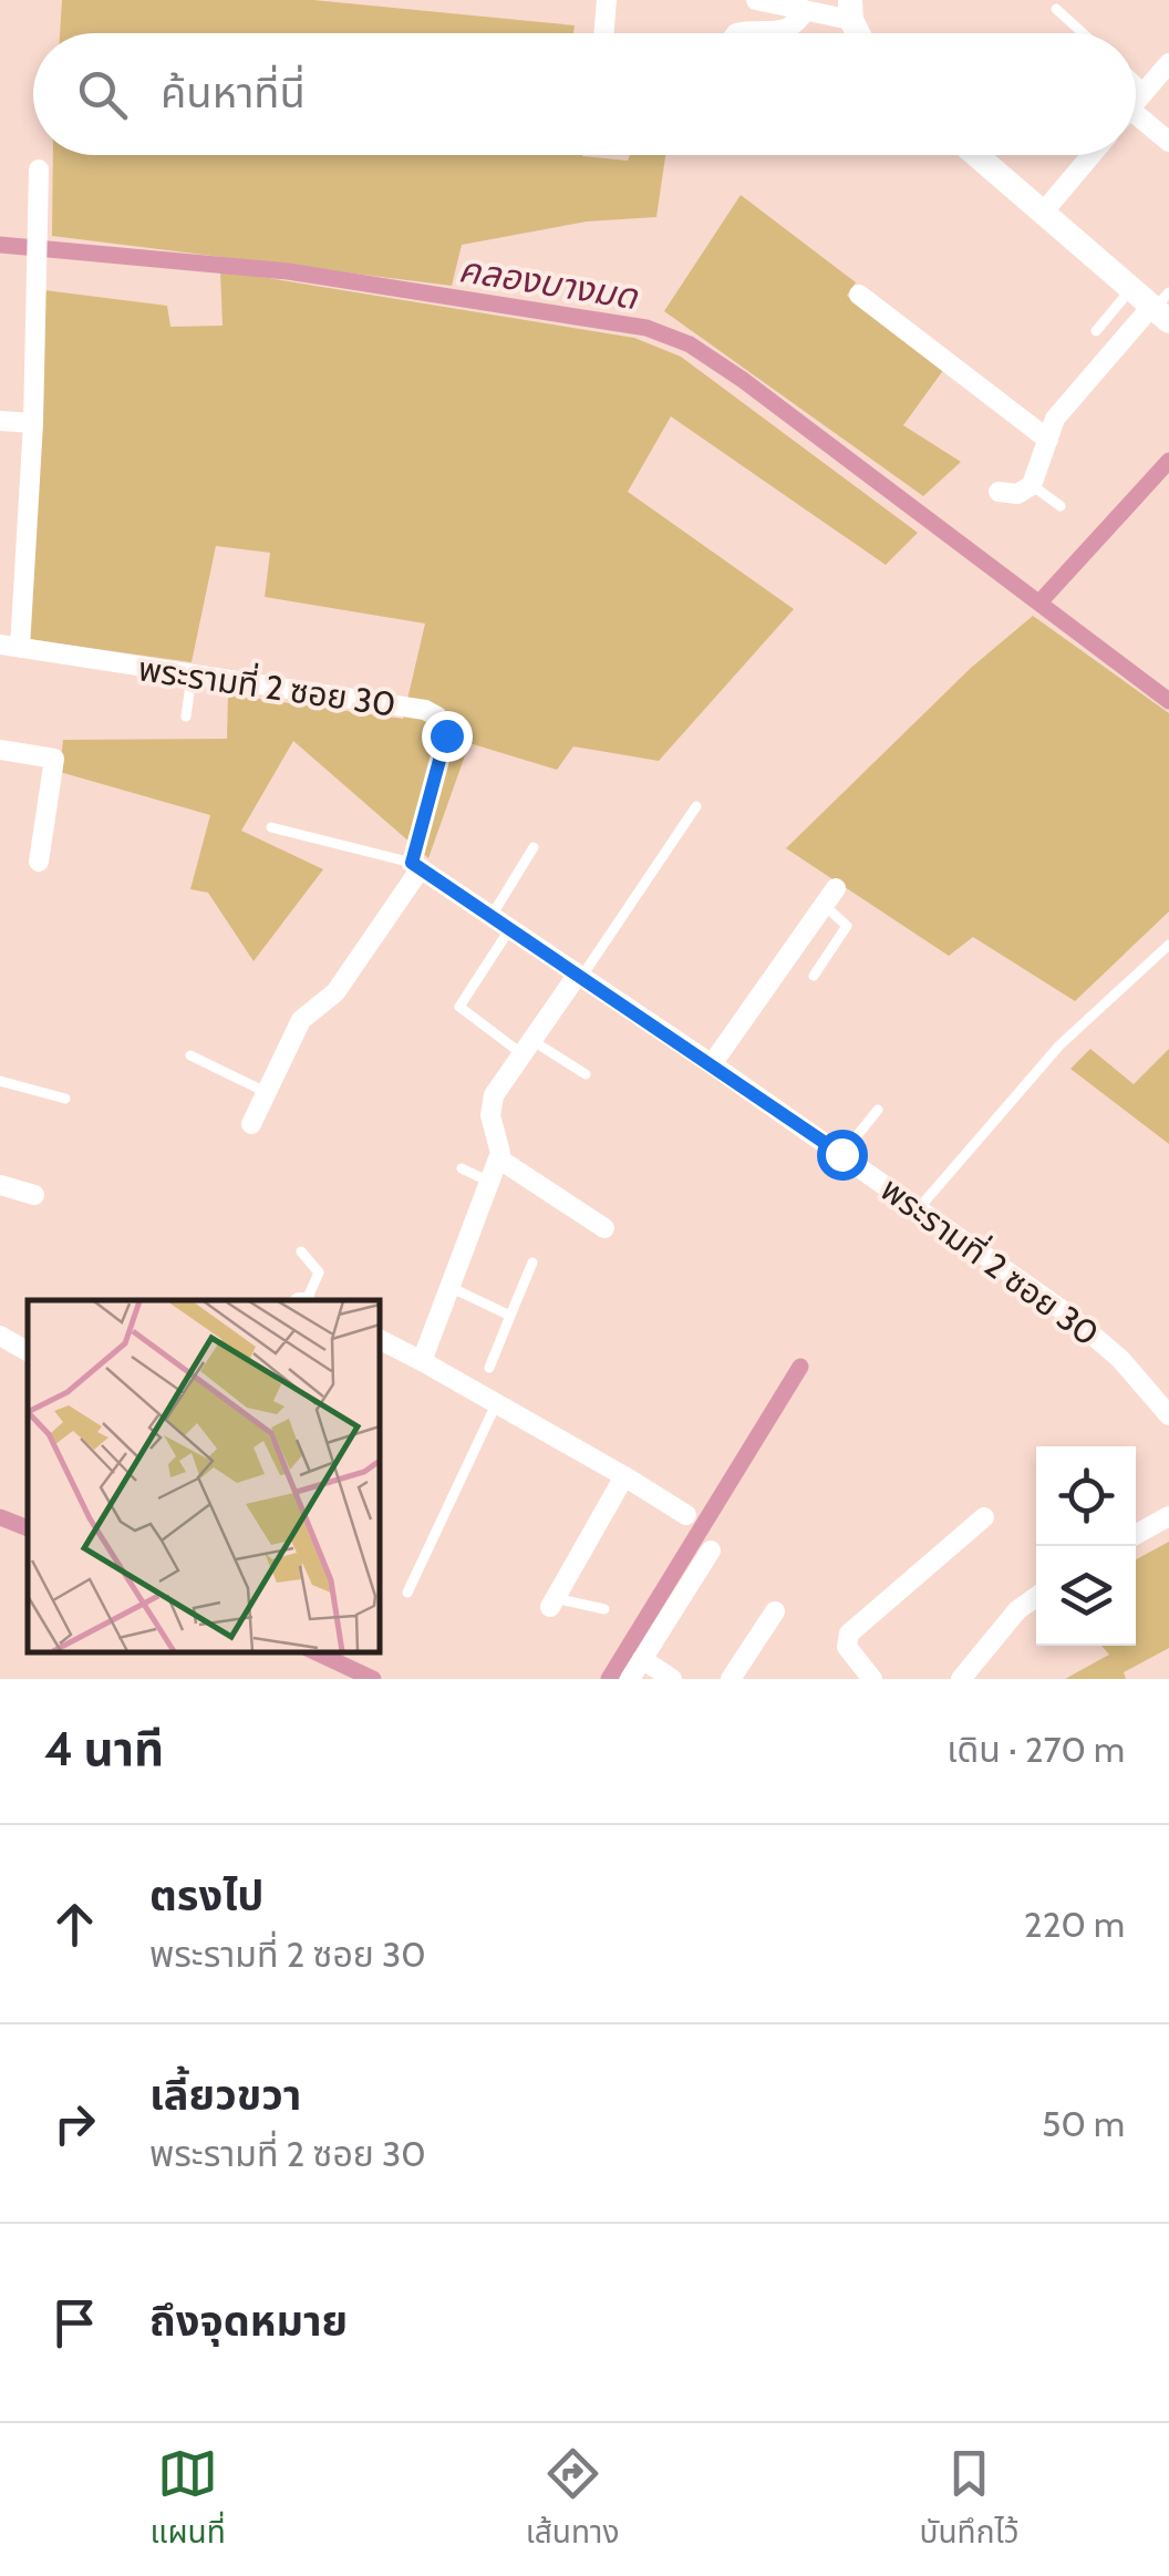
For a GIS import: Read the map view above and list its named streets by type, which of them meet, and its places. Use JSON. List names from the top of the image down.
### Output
{
  "streets": {
    "street": ["พระรามที่ 2 ซอย 30"]
  },
  "water": ["คลองบางมด"],
  "page": {
    "search": "ค้นหาที่นี่",
    "heading": ["4 นาที", "เดิน · 270 m"],
    "list": [
      ["ตรงไป", "พระรามที่ 2 ซอย 30", "220 m"],
      ["เลี้ยวขวา", "พระรามที่ 2 ซอย 30", "50 m"],
      "ถึงจุดหมาย"
    ],
    "nav": ["แผนที่", "เส้นทาง", "บันทึกไว้"]
  }
}
